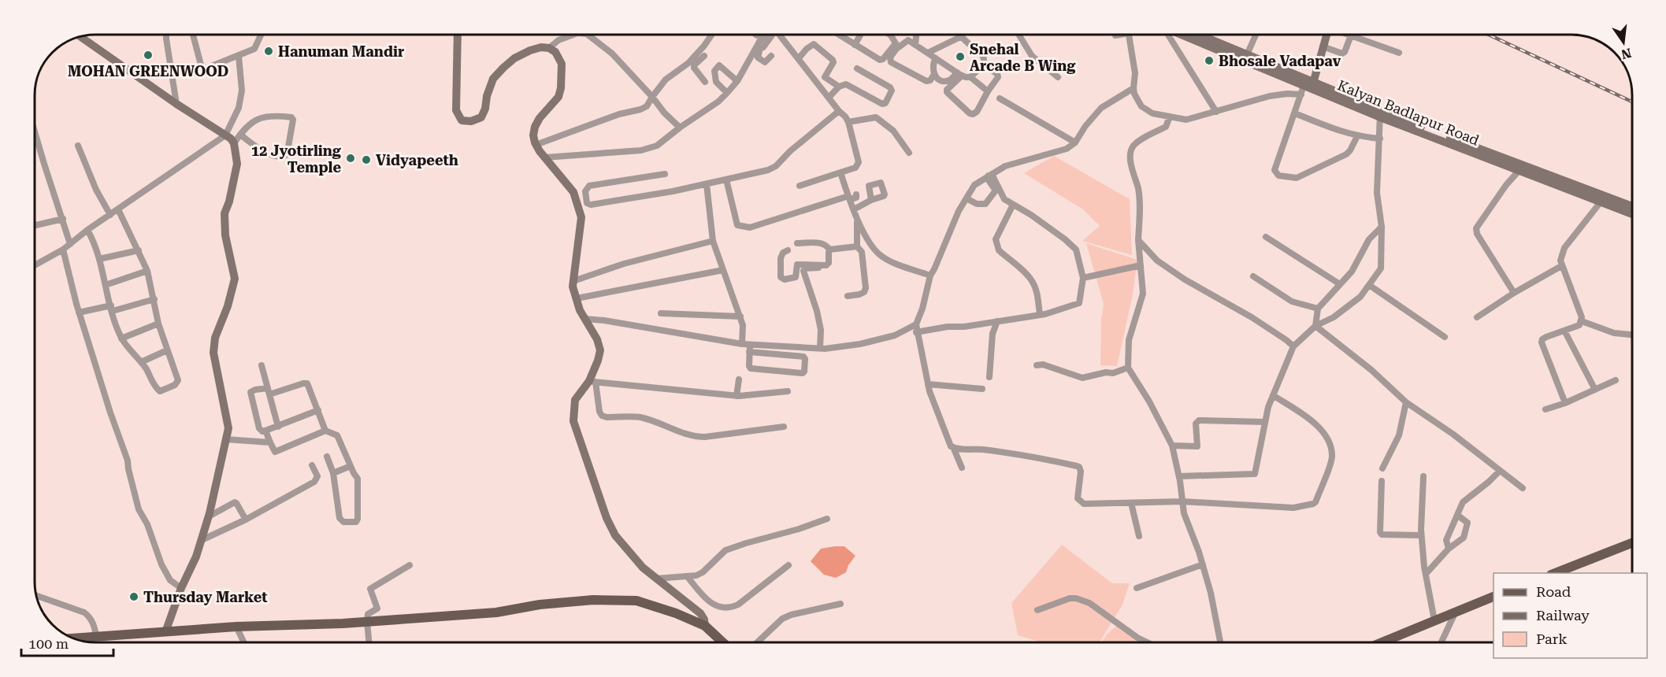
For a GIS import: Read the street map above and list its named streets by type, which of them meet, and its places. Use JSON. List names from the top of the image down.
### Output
{
  "streets": {
    "street": ["Kalyan Badlapur Road"]
  },
  "places": [
    "Hanuman Mandir",
    "MOHAN GREENWOOD",
    "Snehal Arcade B Wing",
    "Bhosale Vadapav",
    "12 Jyotirling Temple",
    "Vidyapeeth",
    "Thursday Market"
  ],
  "legend": ["Road", "Railway", "Park"],
  "scale_bar": "100 m",
  "north": "bottom"
}
